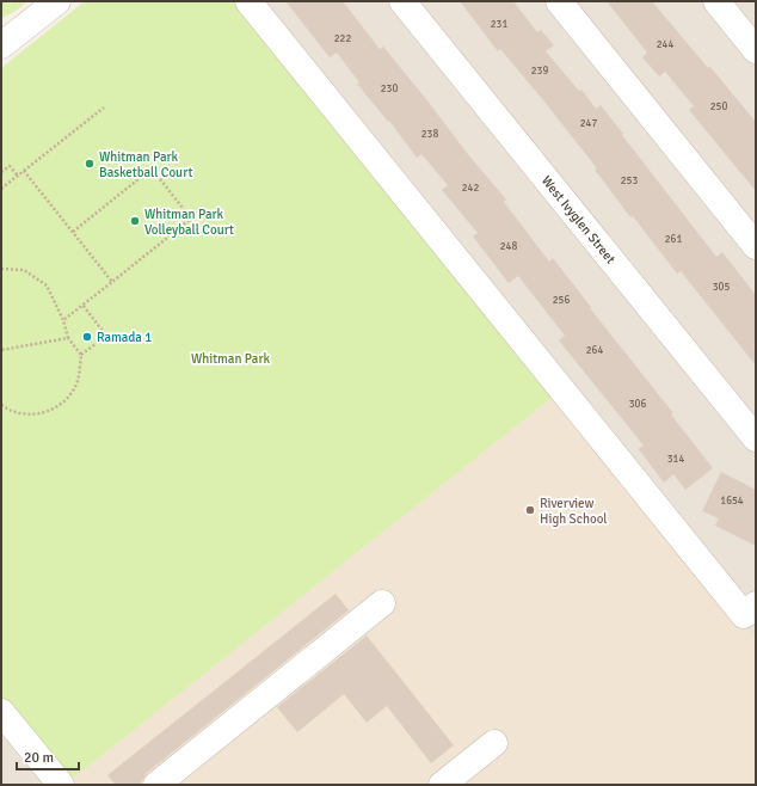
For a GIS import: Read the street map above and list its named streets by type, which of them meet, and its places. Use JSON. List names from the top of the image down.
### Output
{
  "streets": {
    "street": ["West Ivyglen Street"]
  },
  "parks": ["Whitman Park"],
  "places": [
    "Whitman Park Basketball Court",
    "Whitman Park Volleyball Court",
    "Ramada 1",
    "Riverview High School"
  ],
  "house_numbers": [
    "231",
    "222",
    "244",
    "239",
    "230",
    "250",
    "247",
    "238",
    "253",
    "242",
    "261",
    "248",
    "305",
    "256",
    "264",
    "306",
    "314",
    "1654"
  ],
  "scale_bar": "20 m"
}
